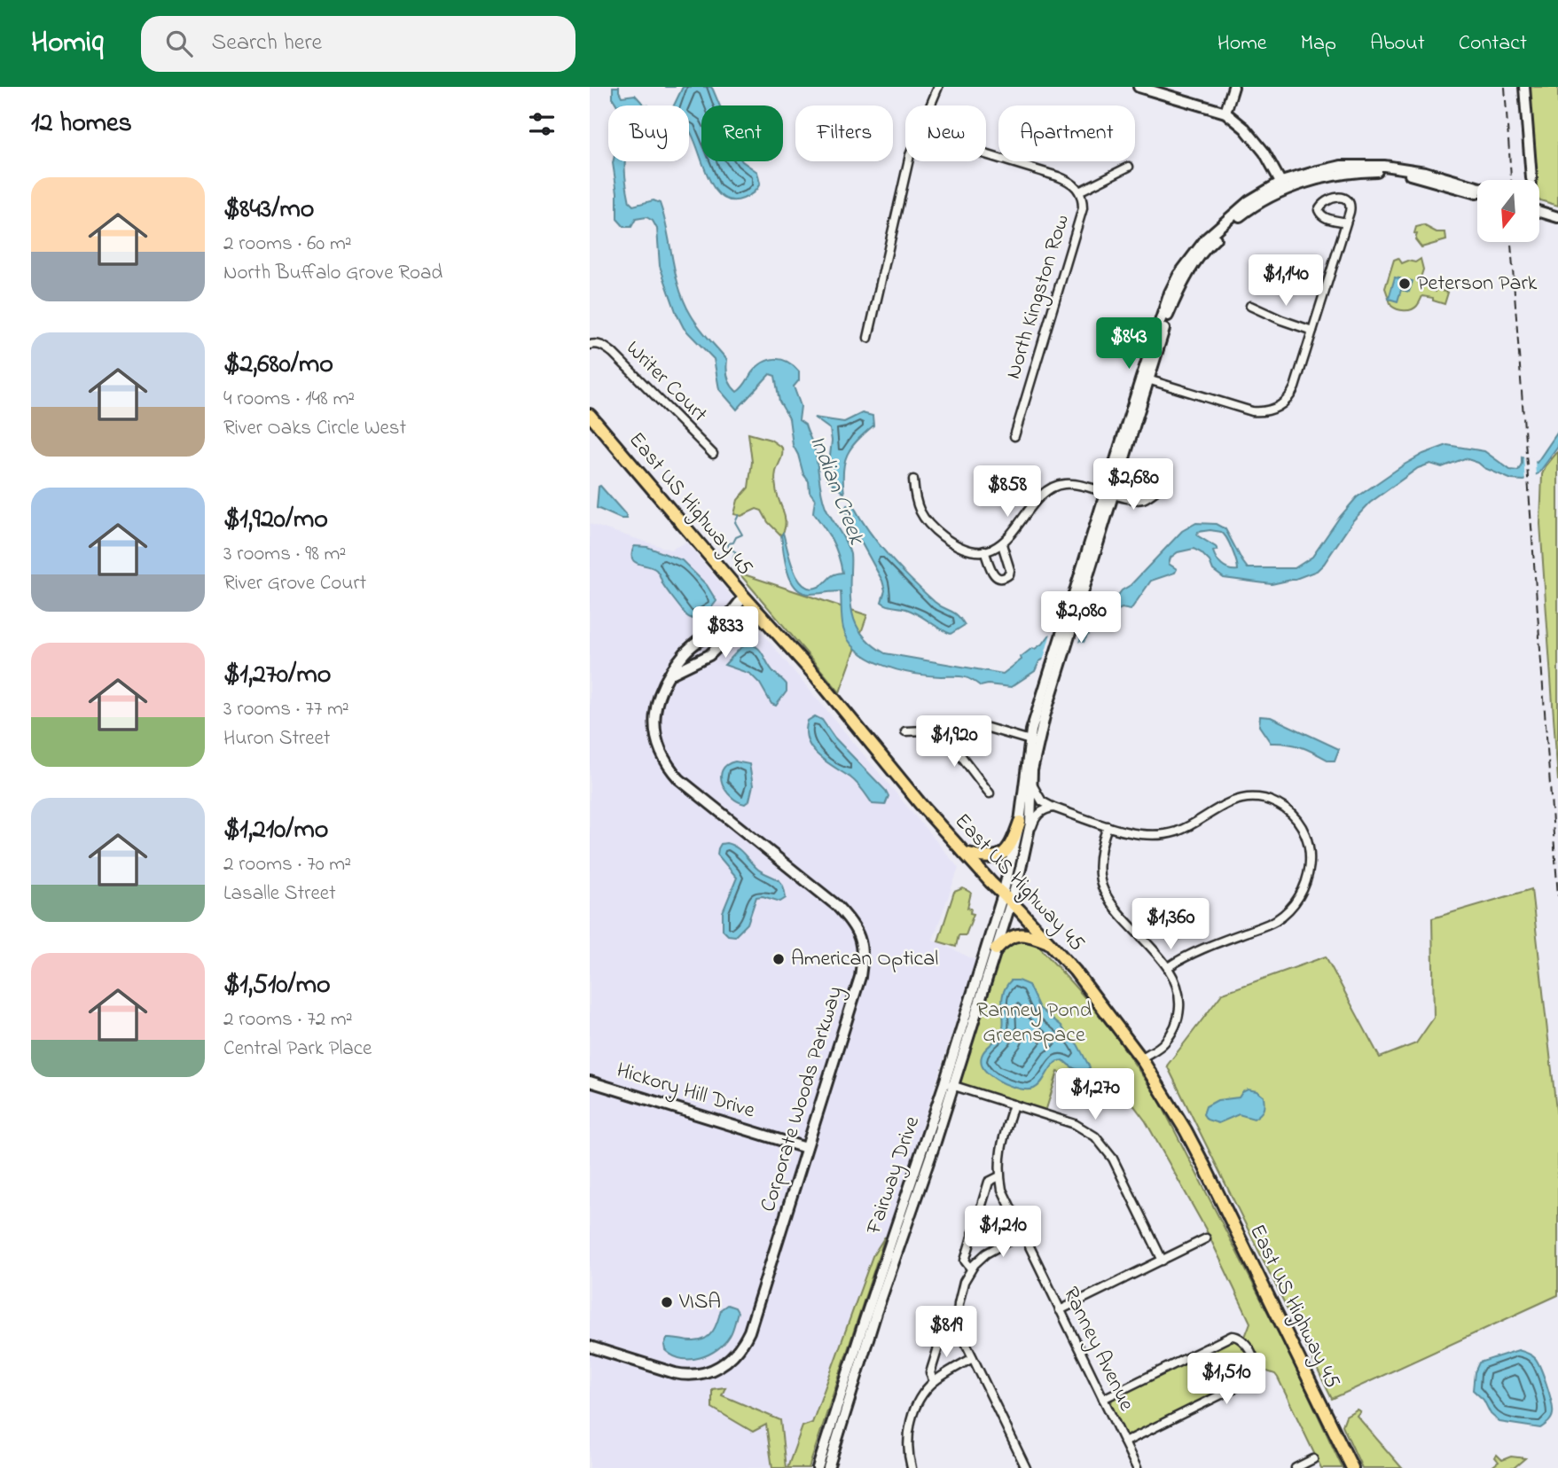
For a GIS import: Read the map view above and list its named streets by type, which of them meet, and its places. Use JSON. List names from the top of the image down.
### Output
{
  "streets": {
    "main road": [
      "East US Highway 45",
      "Hickory Hill Drive",
      "Corporate Woods Parkway",
      "Fairway Drive"
    ],
    "street": ["North Kingston Row", "Writer Court", "Ranney Avenue"]
  },
  "crossings": [
    ["East US Highway 45", "Corporate Woods Parkway"],
    ["East US Highway 45", "Fairway Drive"],
    ["Hickory Hill Drive", "Corporate Woods Parkway"]
  ],
  "water": ["Indian Creek"],
  "parks": ["Ranney Pond Greenspace"],
  "places": ["Peterson Park", "American Optical", "VISA"],
  "north": "bottom",
  "page": {
    "header": "Homiq",
    "search": "Search here",
    "nav": [
      "Home",
      "Map",
      "About",
      "Contact"
    ],
    "heading": "12 homes",
    "chip": [
      "Buy",
      "Rent",
      "Filters",
      "New",
      "Apartment"
    ],
    "list": [
      {
        "name": "$843/mo",
        "note": "2 rooms · 60 m² · North Buffalo Grove Road"
      },
      {
        "name": "$2,680/mo",
        "note": "4 rooms · 148 m² · River Oaks Circle West"
      },
      {
        "name": "$1,920/mo",
        "note": "3 rooms · 98 m² · River Grove Court"
      },
      {
        "name": "$1,270/mo",
        "note": "3 rooms · 77 m² · Huron Street"
      },
      {
        "name": "$1,210/mo",
        "note": "2 rooms · 70 m² · Lasalle Street"
      },
      {
        "name": "$1,510/mo",
        "note": "2 rooms · 72 m² · Central Park Place"
      }
    ],
    "price": [
      "$1,140",
      "$843",
      "$2,680",
      "$858",
      "$2,080",
      "$833",
      "$1,920",
      "$1,360",
      "$1,270",
      "$1,210",
      "$819",
      "$1,510"
    ]
  }
}
